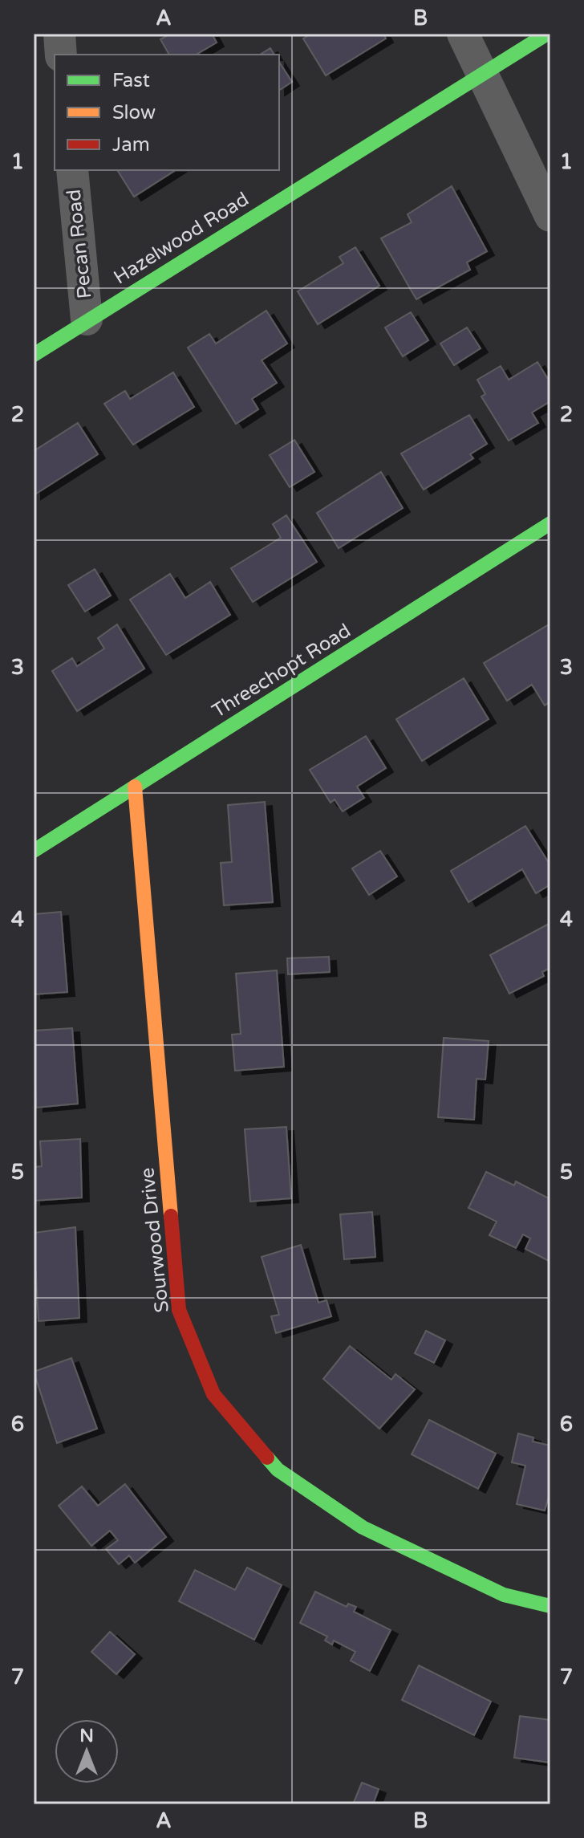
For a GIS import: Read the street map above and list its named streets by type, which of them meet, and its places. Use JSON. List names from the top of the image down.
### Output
{
  "streets": {
    "street": [
      "Hazelwood Road",
      "Pecan Road",
      "Threechopt Road",
      "Sourwood Drive"
    ]
  },
  "crossings": [
    ["Hazelwood Road", "Pecan Road"],
    ["Threechopt Road", "Sourwood Drive"]
  ],
  "legend": ["Fast", "Slow", "Jam"],
  "north": "top",
  "grid": {
    "columns": ["A", "B"],
    "rows": [
      "1",
      "2",
      "3",
      "4",
      "5",
      "6",
      "7"
    ]
  }
}
